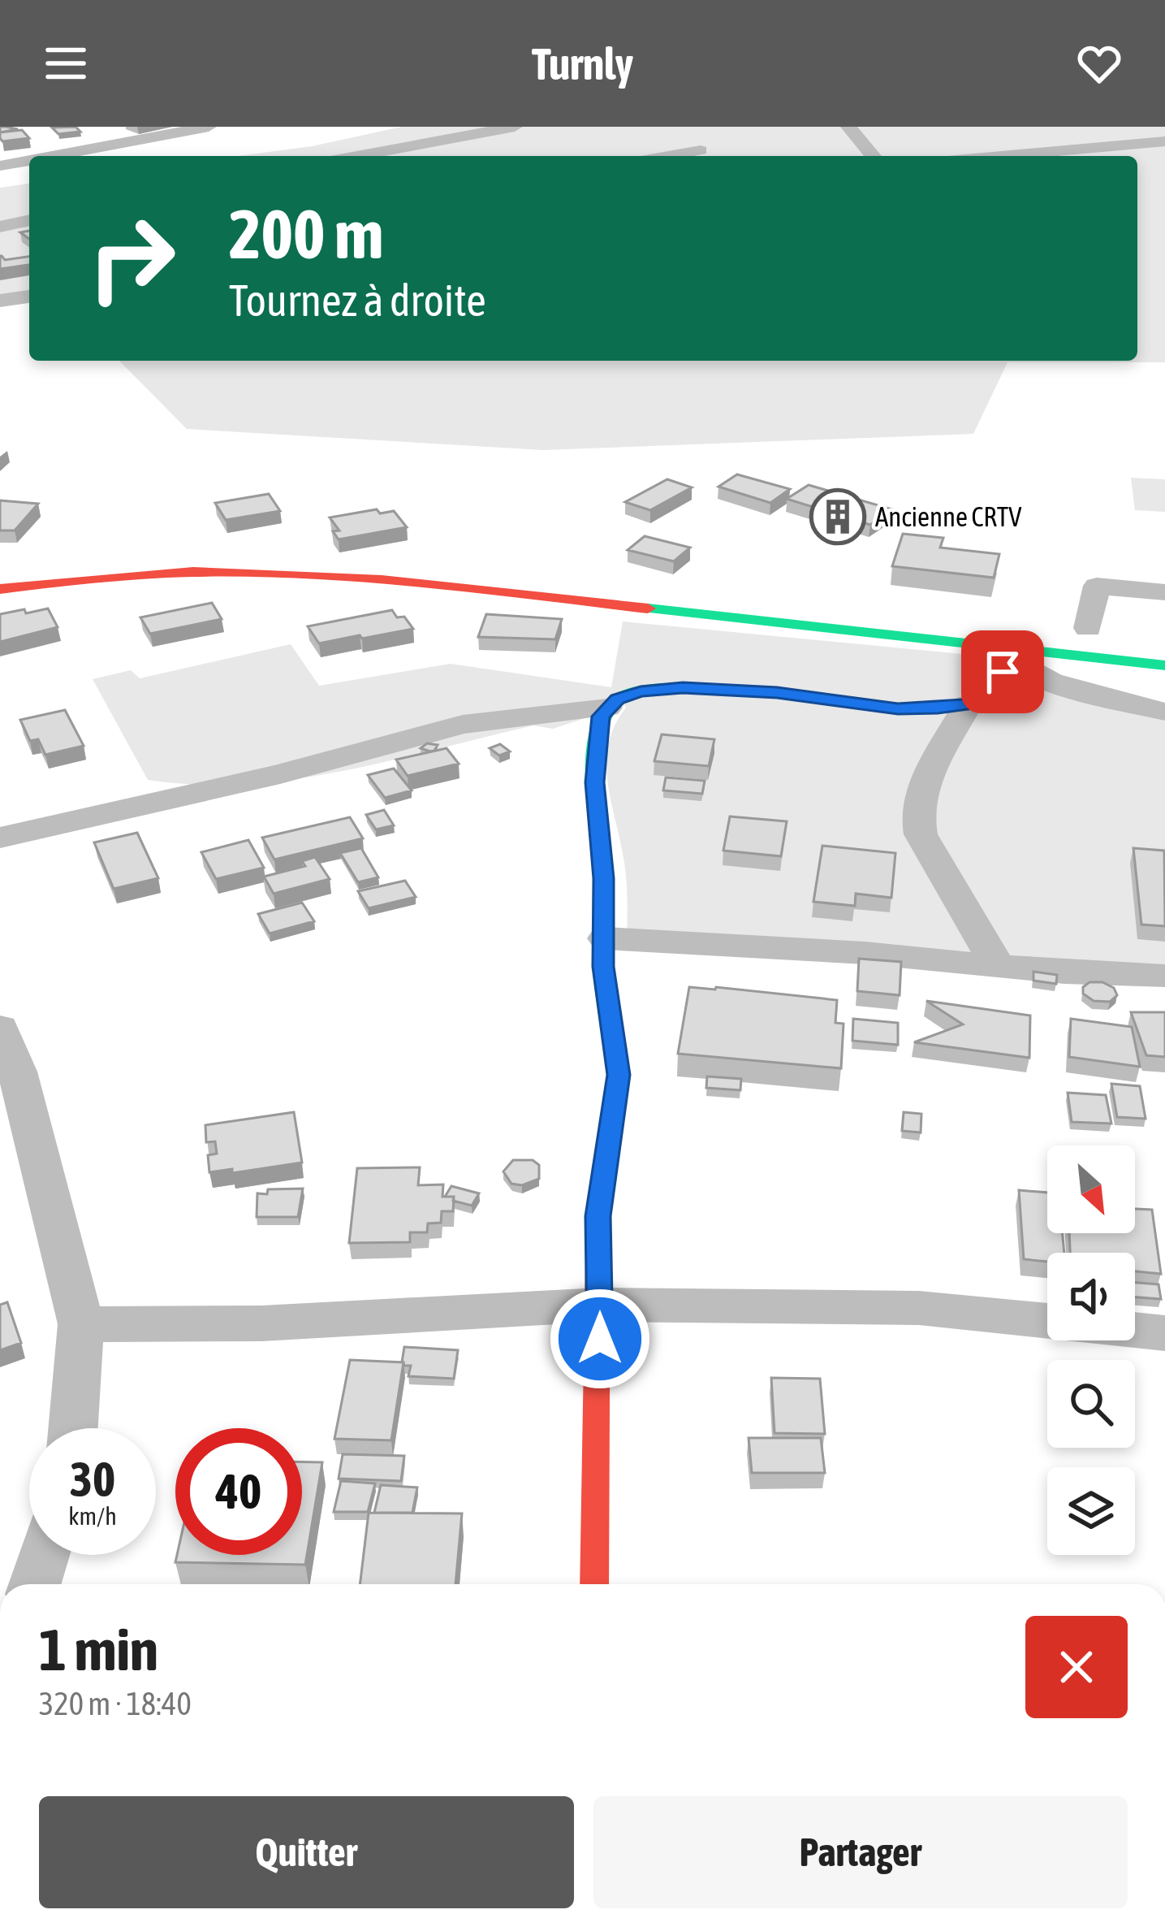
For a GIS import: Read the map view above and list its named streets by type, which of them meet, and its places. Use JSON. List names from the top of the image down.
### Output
{
  "places": {
    "building": ["Ancienne CRTV"]
  },
  "north": "bottom right",
  "page": {
    "header": "Turnly",
    "turn": ["200 m", "Tournez à droite"],
    "speed": "30 km/h",
    "limit": "40",
    "heading": ["1 min", "320 m · 18:40"],
    "buttons": ["Quitter", "Partager"]
  }
}
